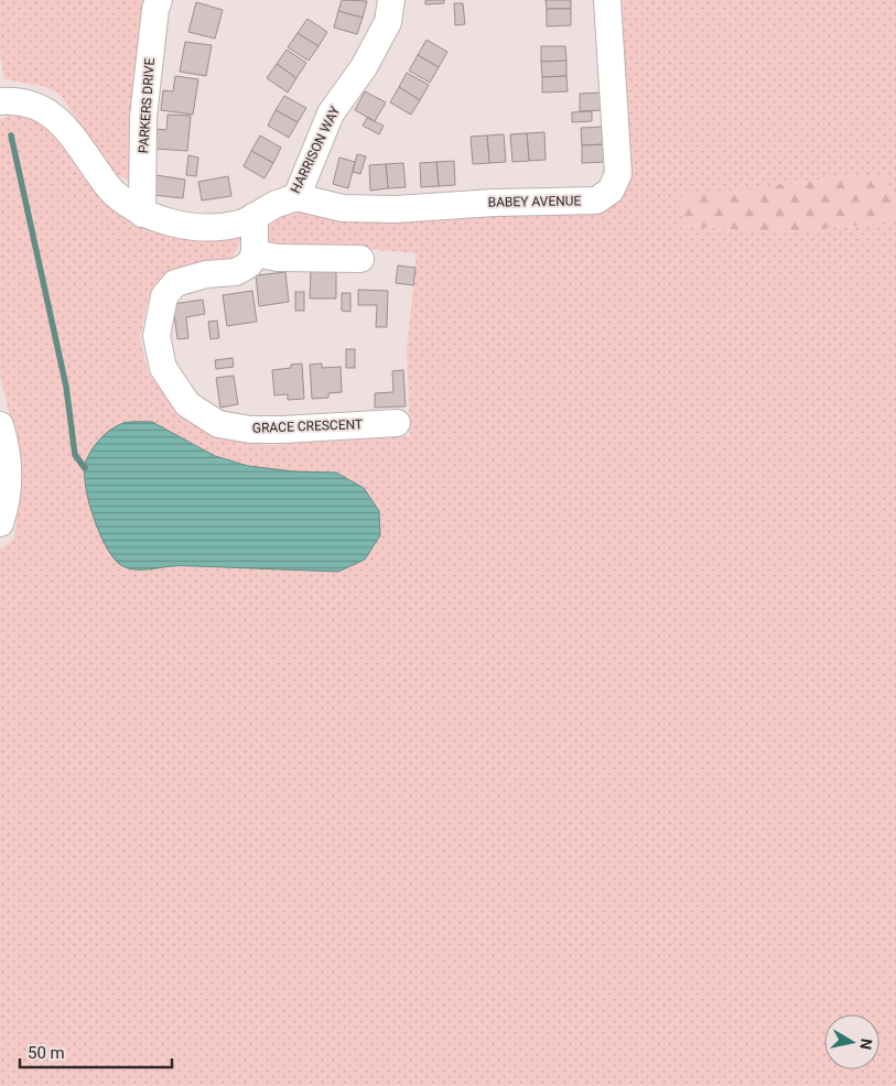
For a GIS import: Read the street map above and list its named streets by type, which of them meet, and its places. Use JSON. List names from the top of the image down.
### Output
{
  "streets": {
    "street": [
      "PARKERS DRIVE",
      "HARRISON WAY",
      "BABEY AVENUE",
      "GRACE CRESCENT"
    ]
  },
  "crossings": [
    ["PARKERS DRIVE", "HARRISON WAY"],
    ["HARRISON WAY", "BABEY AVENUE"]
  ],
  "scale_bar": "50 m",
  "north": "right"
}
